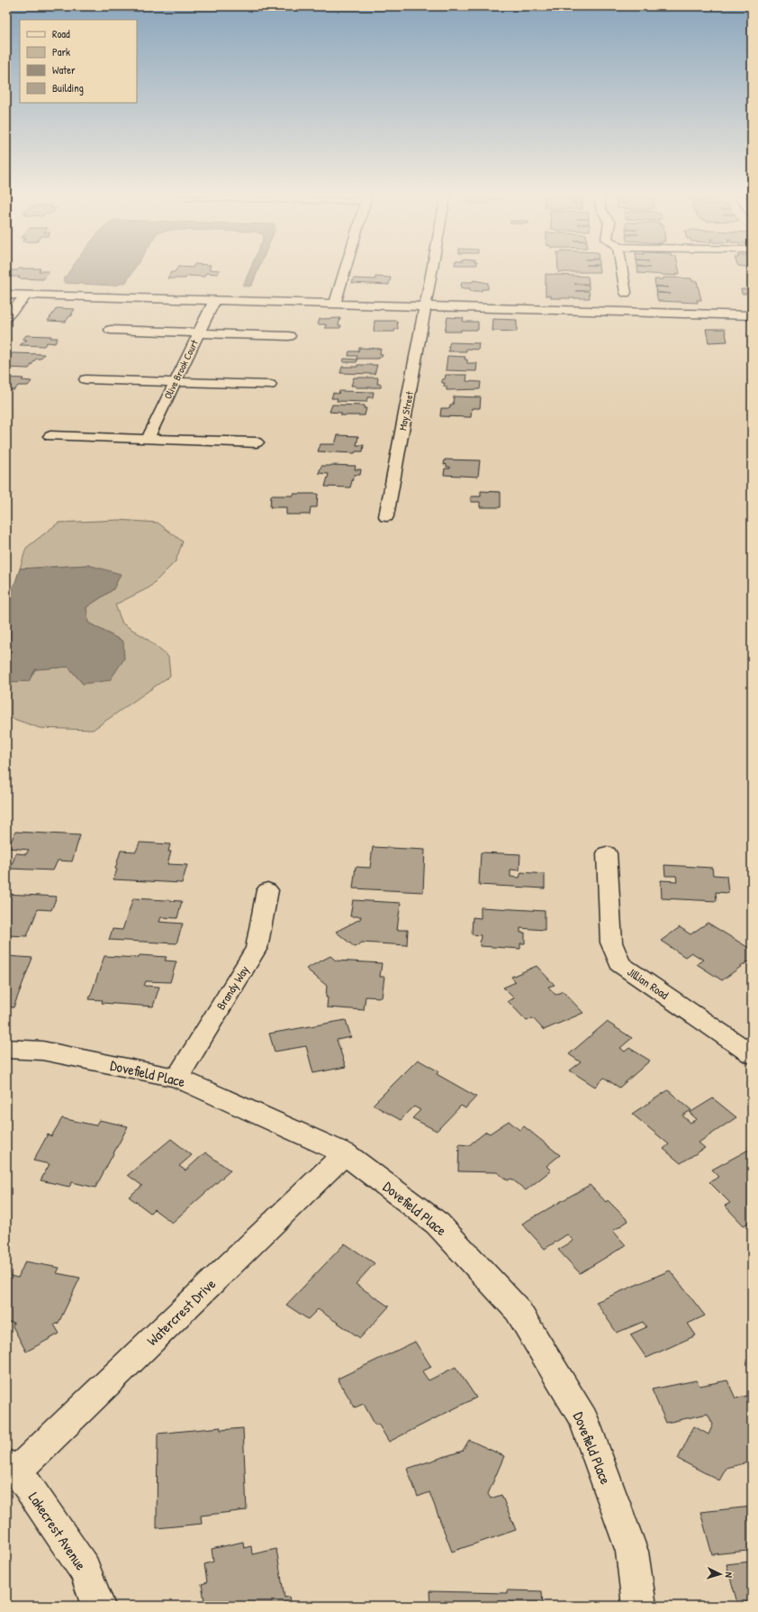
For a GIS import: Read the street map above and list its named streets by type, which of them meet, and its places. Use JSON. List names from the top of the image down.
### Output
{
  "streets": {
    "street": [
      "Olive Brook Court",
      "May Street",
      "Jillian Road",
      "Brandy Way",
      "Dovefield Place",
      "Watercrest Drive",
      "Lakecrest Avenue"
    ]
  },
  "crossings": [
    ["Brandy Way", "Dovefield Place"],
    ["Dovefield Place", "Watercrest Drive"],
    ["Watercrest Drive", "Lakecrest Avenue"]
  ],
  "legend": [
    "Road",
    "Park",
    "Water",
    "Building"
  ],
  "north": "right"
}
